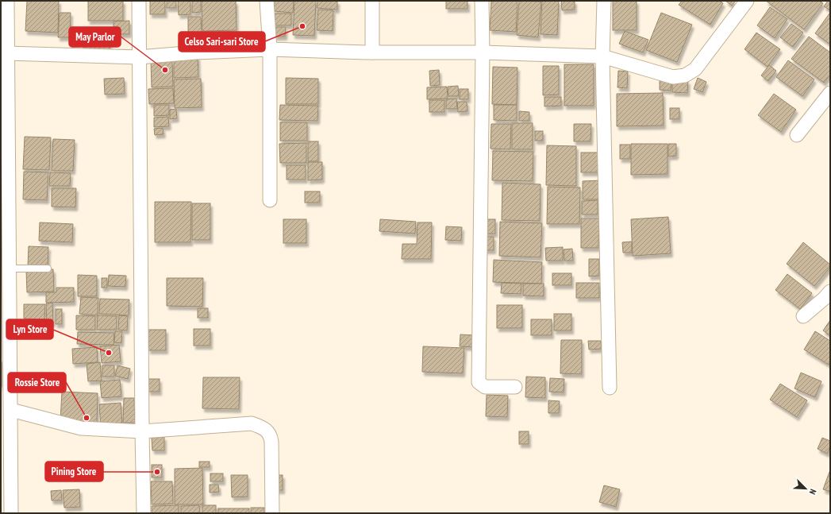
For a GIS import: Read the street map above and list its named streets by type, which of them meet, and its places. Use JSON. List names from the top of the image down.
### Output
{
  "places": [
    "Celso Sari-sari Store",
    "May Parlor",
    "Lyn Store",
    "Rossie Store",
    "Pining Store"
  ],
  "north": "bottom right"
}
